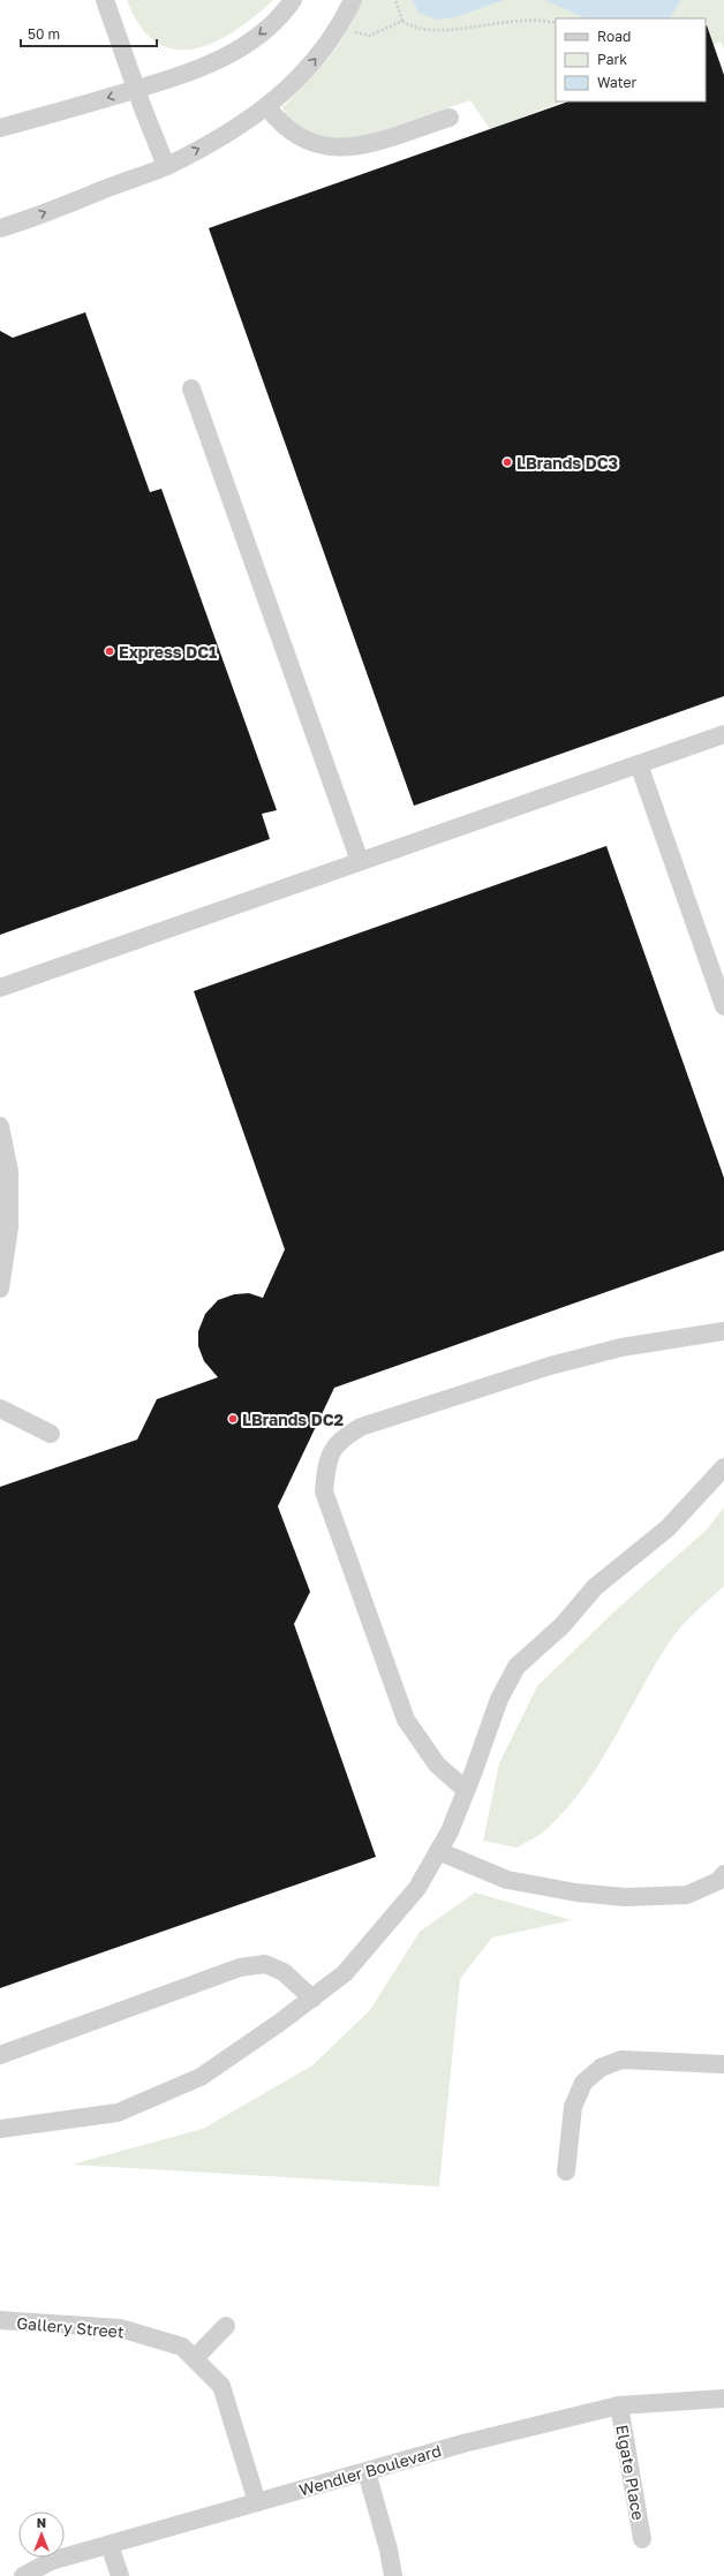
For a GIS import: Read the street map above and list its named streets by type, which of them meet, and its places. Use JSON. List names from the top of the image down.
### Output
{
  "streets": {
    "street": ["Gallery Street", "Wendler Boulevard", "Elgate Place"]
  },
  "crossings": [
    ["Gallery Street", "Wendler Boulevard"],
    ["Wendler Boulevard", "Elgate Place"]
  ],
  "places": ["LBrands DC3", "Express DC1", "LBrands DC2"],
  "legend": ["Road", "Park", "Water"],
  "scale_bar": "50 m",
  "north": "top"
}
